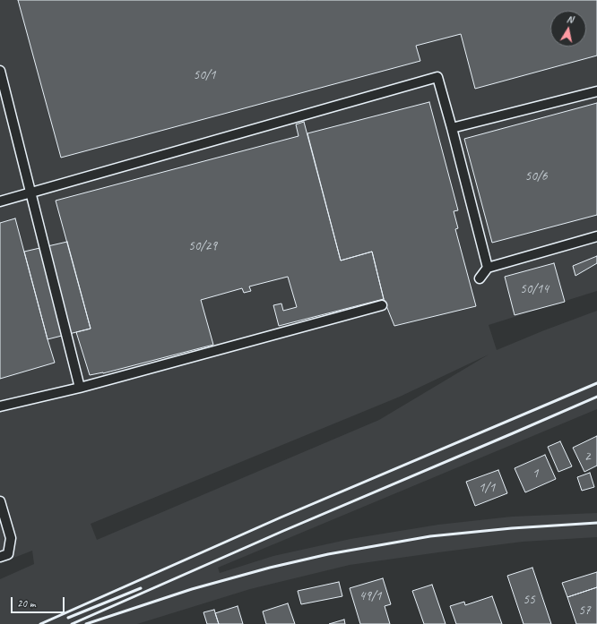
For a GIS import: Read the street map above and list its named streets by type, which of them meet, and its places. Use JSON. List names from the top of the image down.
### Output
{
  "house_numbers": [
    "50/1",
    "50/6",
    "50/29",
    "50/14",
    "2",
    "1",
    "1/1",
    "49/1",
    "55",
    "57"
  ],
  "scale_bar": "20 m",
  "north": "top"
}
